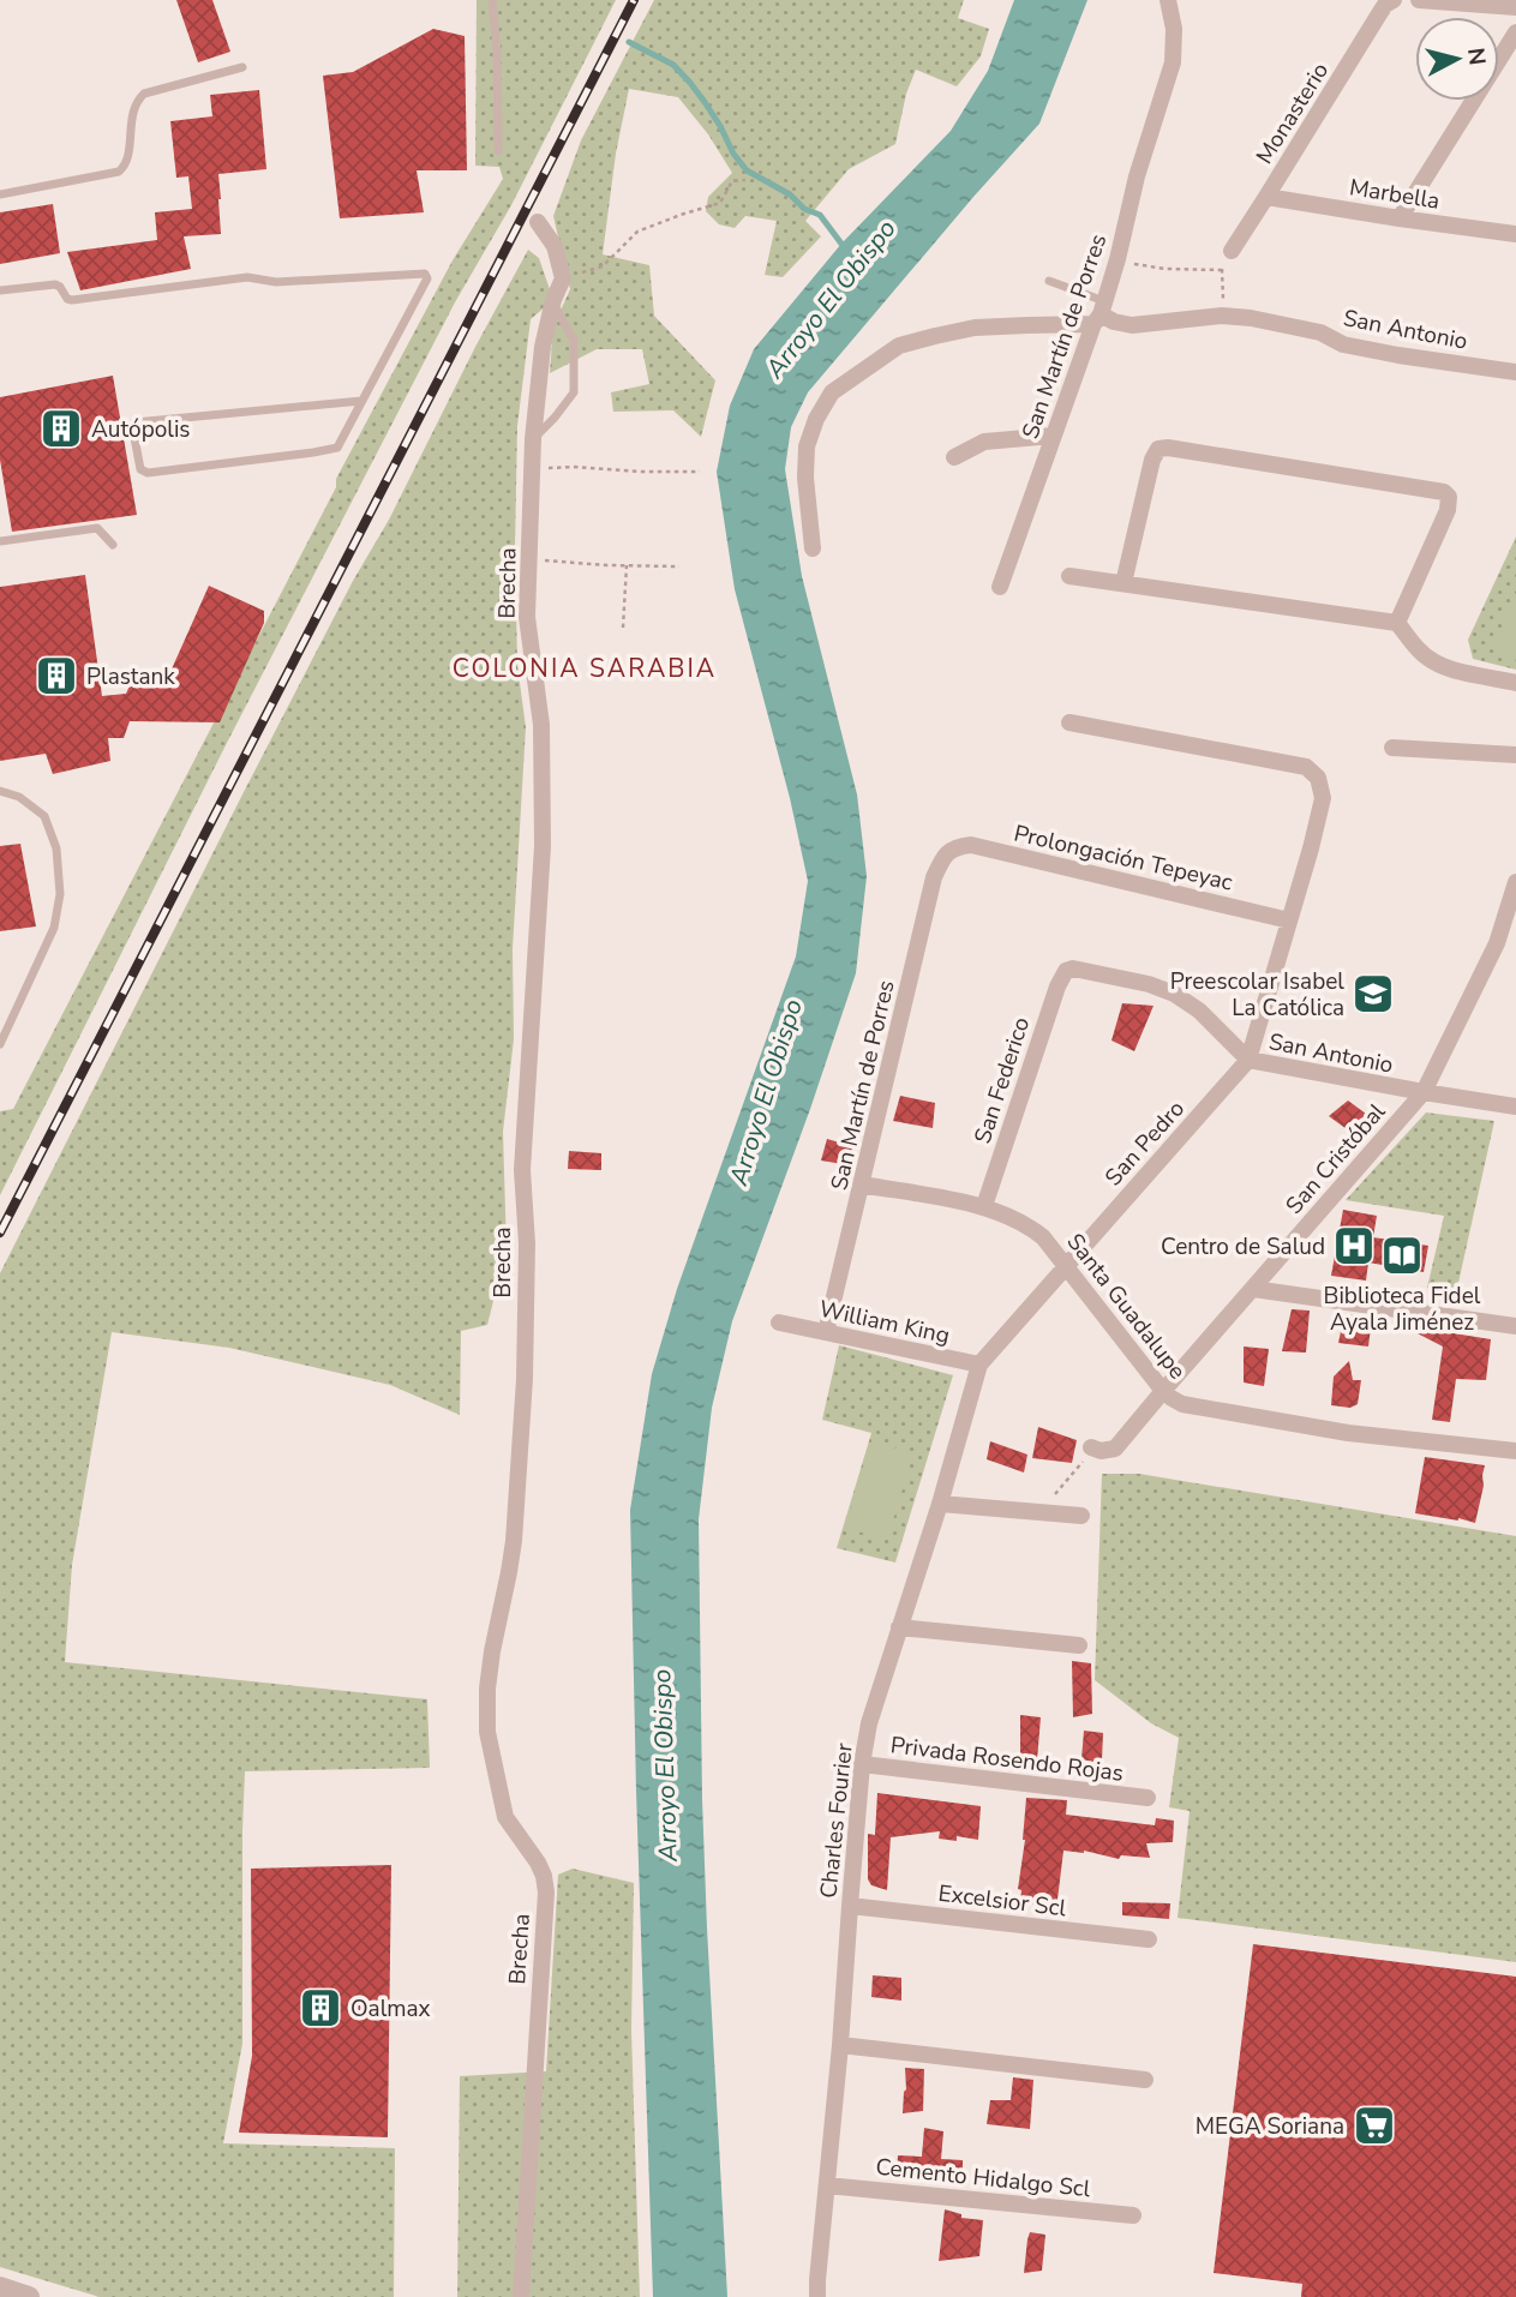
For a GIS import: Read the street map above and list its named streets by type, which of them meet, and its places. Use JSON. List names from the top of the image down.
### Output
{
  "streets": {
    "street": [
      "Monasterio",
      "Marbella",
      "San Antonio",
      "San Martín de Porres",
      "Brecha",
      "Prolongación Tepeyac",
      "San Federico",
      "San Pedro",
      "San Cristóbal",
      "Santa Guadalupe",
      "William King",
      "Privada Rosendo Rojas",
      "Charles Fourier",
      "Excelsior Scl",
      "Cemento Hidalgo Scl"
    ]
  },
  "crossings": [
    ["Monasterio", "Marbella"],
    ["San Antonio", "San Martín de Porres"],
    ["San Antonio", "San Federico"],
    ["San Antonio", "San Pedro"],
    ["San Antonio", "San Cristóbal"],
    ["San Martín de Porres", "Prolongación Tepeyac"],
    ["San Martín de Porres", "Santa Guadalupe"],
    ["San Martín de Porres", "William King"],
    ["Prolongación Tepeyac", "San Pedro"],
    ["San Federico", "Santa Guadalupe"],
    ["San Pedro", "Santa Guadalupe"],
    ["San Pedro", "William King"],
    ["San Pedro", "Charles Fourier"],
    ["San Cristóbal", "Santa Guadalupe"],
    ["William King", "Charles Fourier"],
    ["Privada Rosendo Rojas", "Charles Fourier"],
    ["Charles Fourier", "Excelsior Scl"],
    ["Charles Fourier", "Cemento Hidalgo Scl"]
  ],
  "districts": ["COLONIA SARABIA"],
  "water": ["Arroyo El Obispo"],
  "places": {
    "building": ["Autópolis", "Plastank", "Oalmax"],
    "school or university": ["Preescolar Isabel La Católica"],
    "hospital": ["Centro de Salud"],
    "library": ["Biblioteca Fidel Ayala Jiménez"],
    "supermarket": ["MEGA Soriana"]
  },
  "north": "right"
}
